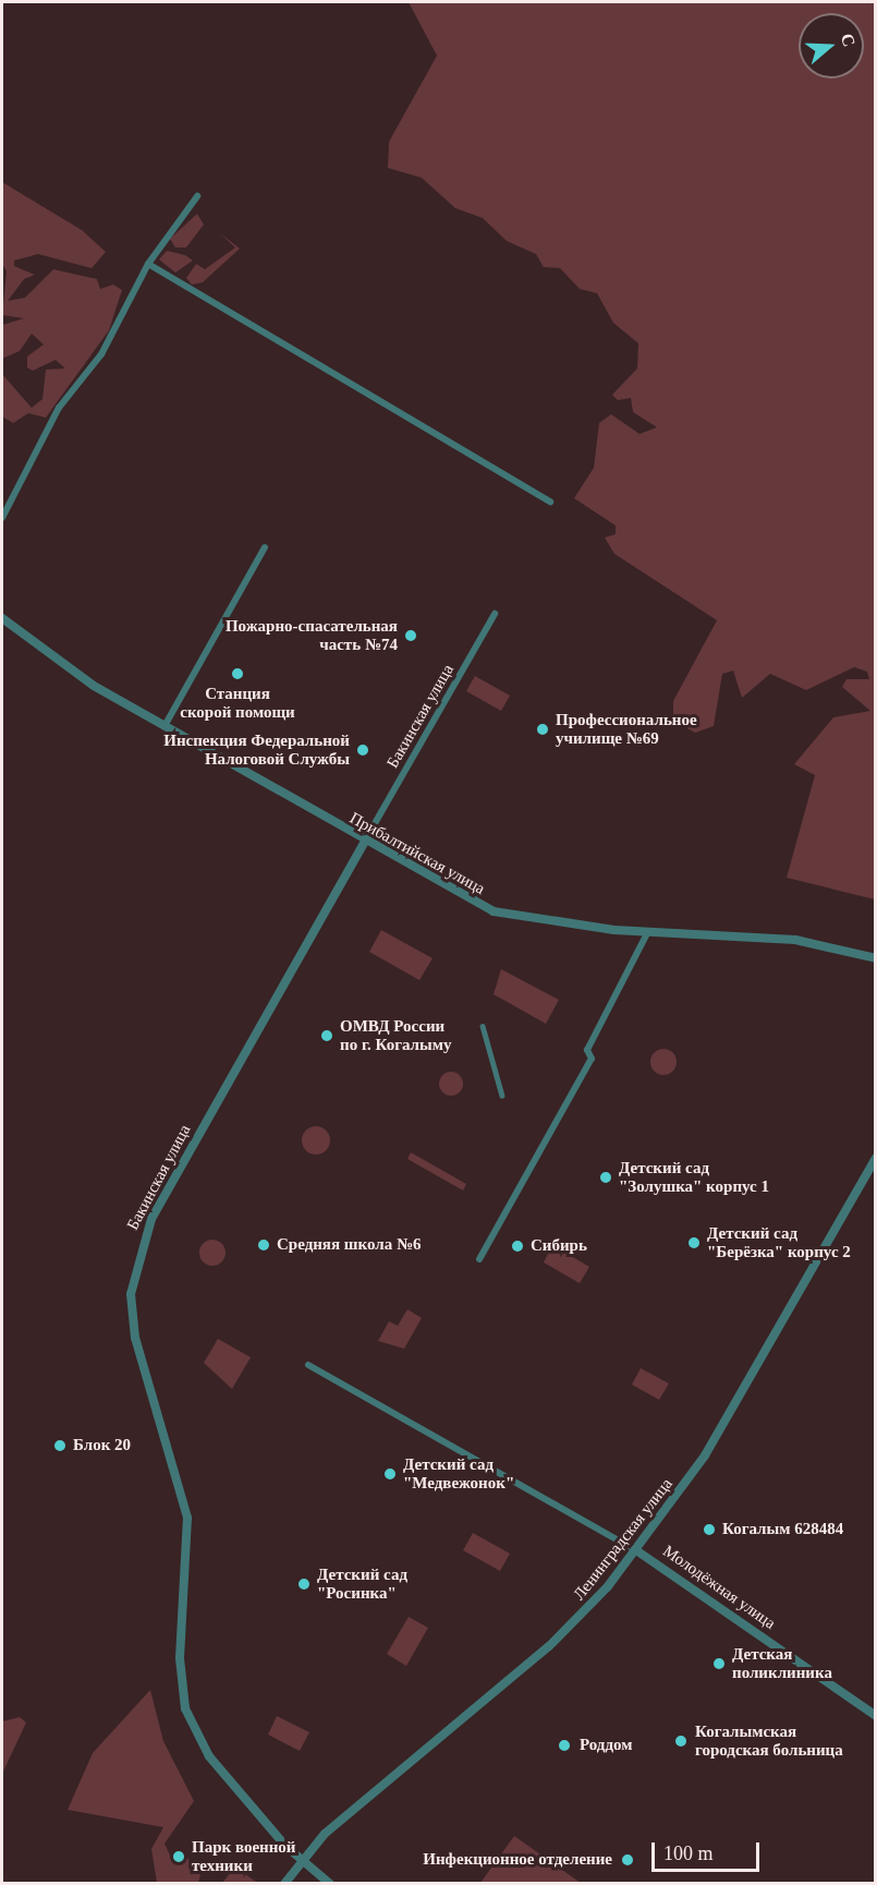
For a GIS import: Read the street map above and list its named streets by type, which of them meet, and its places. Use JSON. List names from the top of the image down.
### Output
{
  "streets": {
    "street": [
      "Бакинская улица",
      "Прибалтийская улица",
      "Ленинградская улица",
      "Молодёжная улица"
    ]
  },
  "crossings": [
    ["Бакинская улица", "Прибалтийская улица"],
    ["Бакинская улица", "Ленинградская улица"],
    ["Ленинградская улица", "Молодёжная улица"]
  ],
  "places": [
    "Пожарно-спасательная часть №74",
    "Станция скорой помощи",
    "Профессиональное училище №69",
    "Инспекция Федеральной Налоговой Службы",
    "ОМВД России по г. Когалыму",
    "Детский сад \"Золушка\" корпус 1",
    "Детский сад \"Берёзка\" корпус 2",
    "Средняя школа №6",
    "Сибирь",
    "Блок 20",
    "Детский сад \"Медвежонок\"",
    "Когалым 628484",
    "Детский сад \"Росинка\"",
    "Детская поликлиника",
    "Когалымская городская больница",
    "Роддом",
    "Парк военной техники",
    "Инфекционное отделение"
  ],
  "scale_bar": "100 m",
  "north": "right"
}
